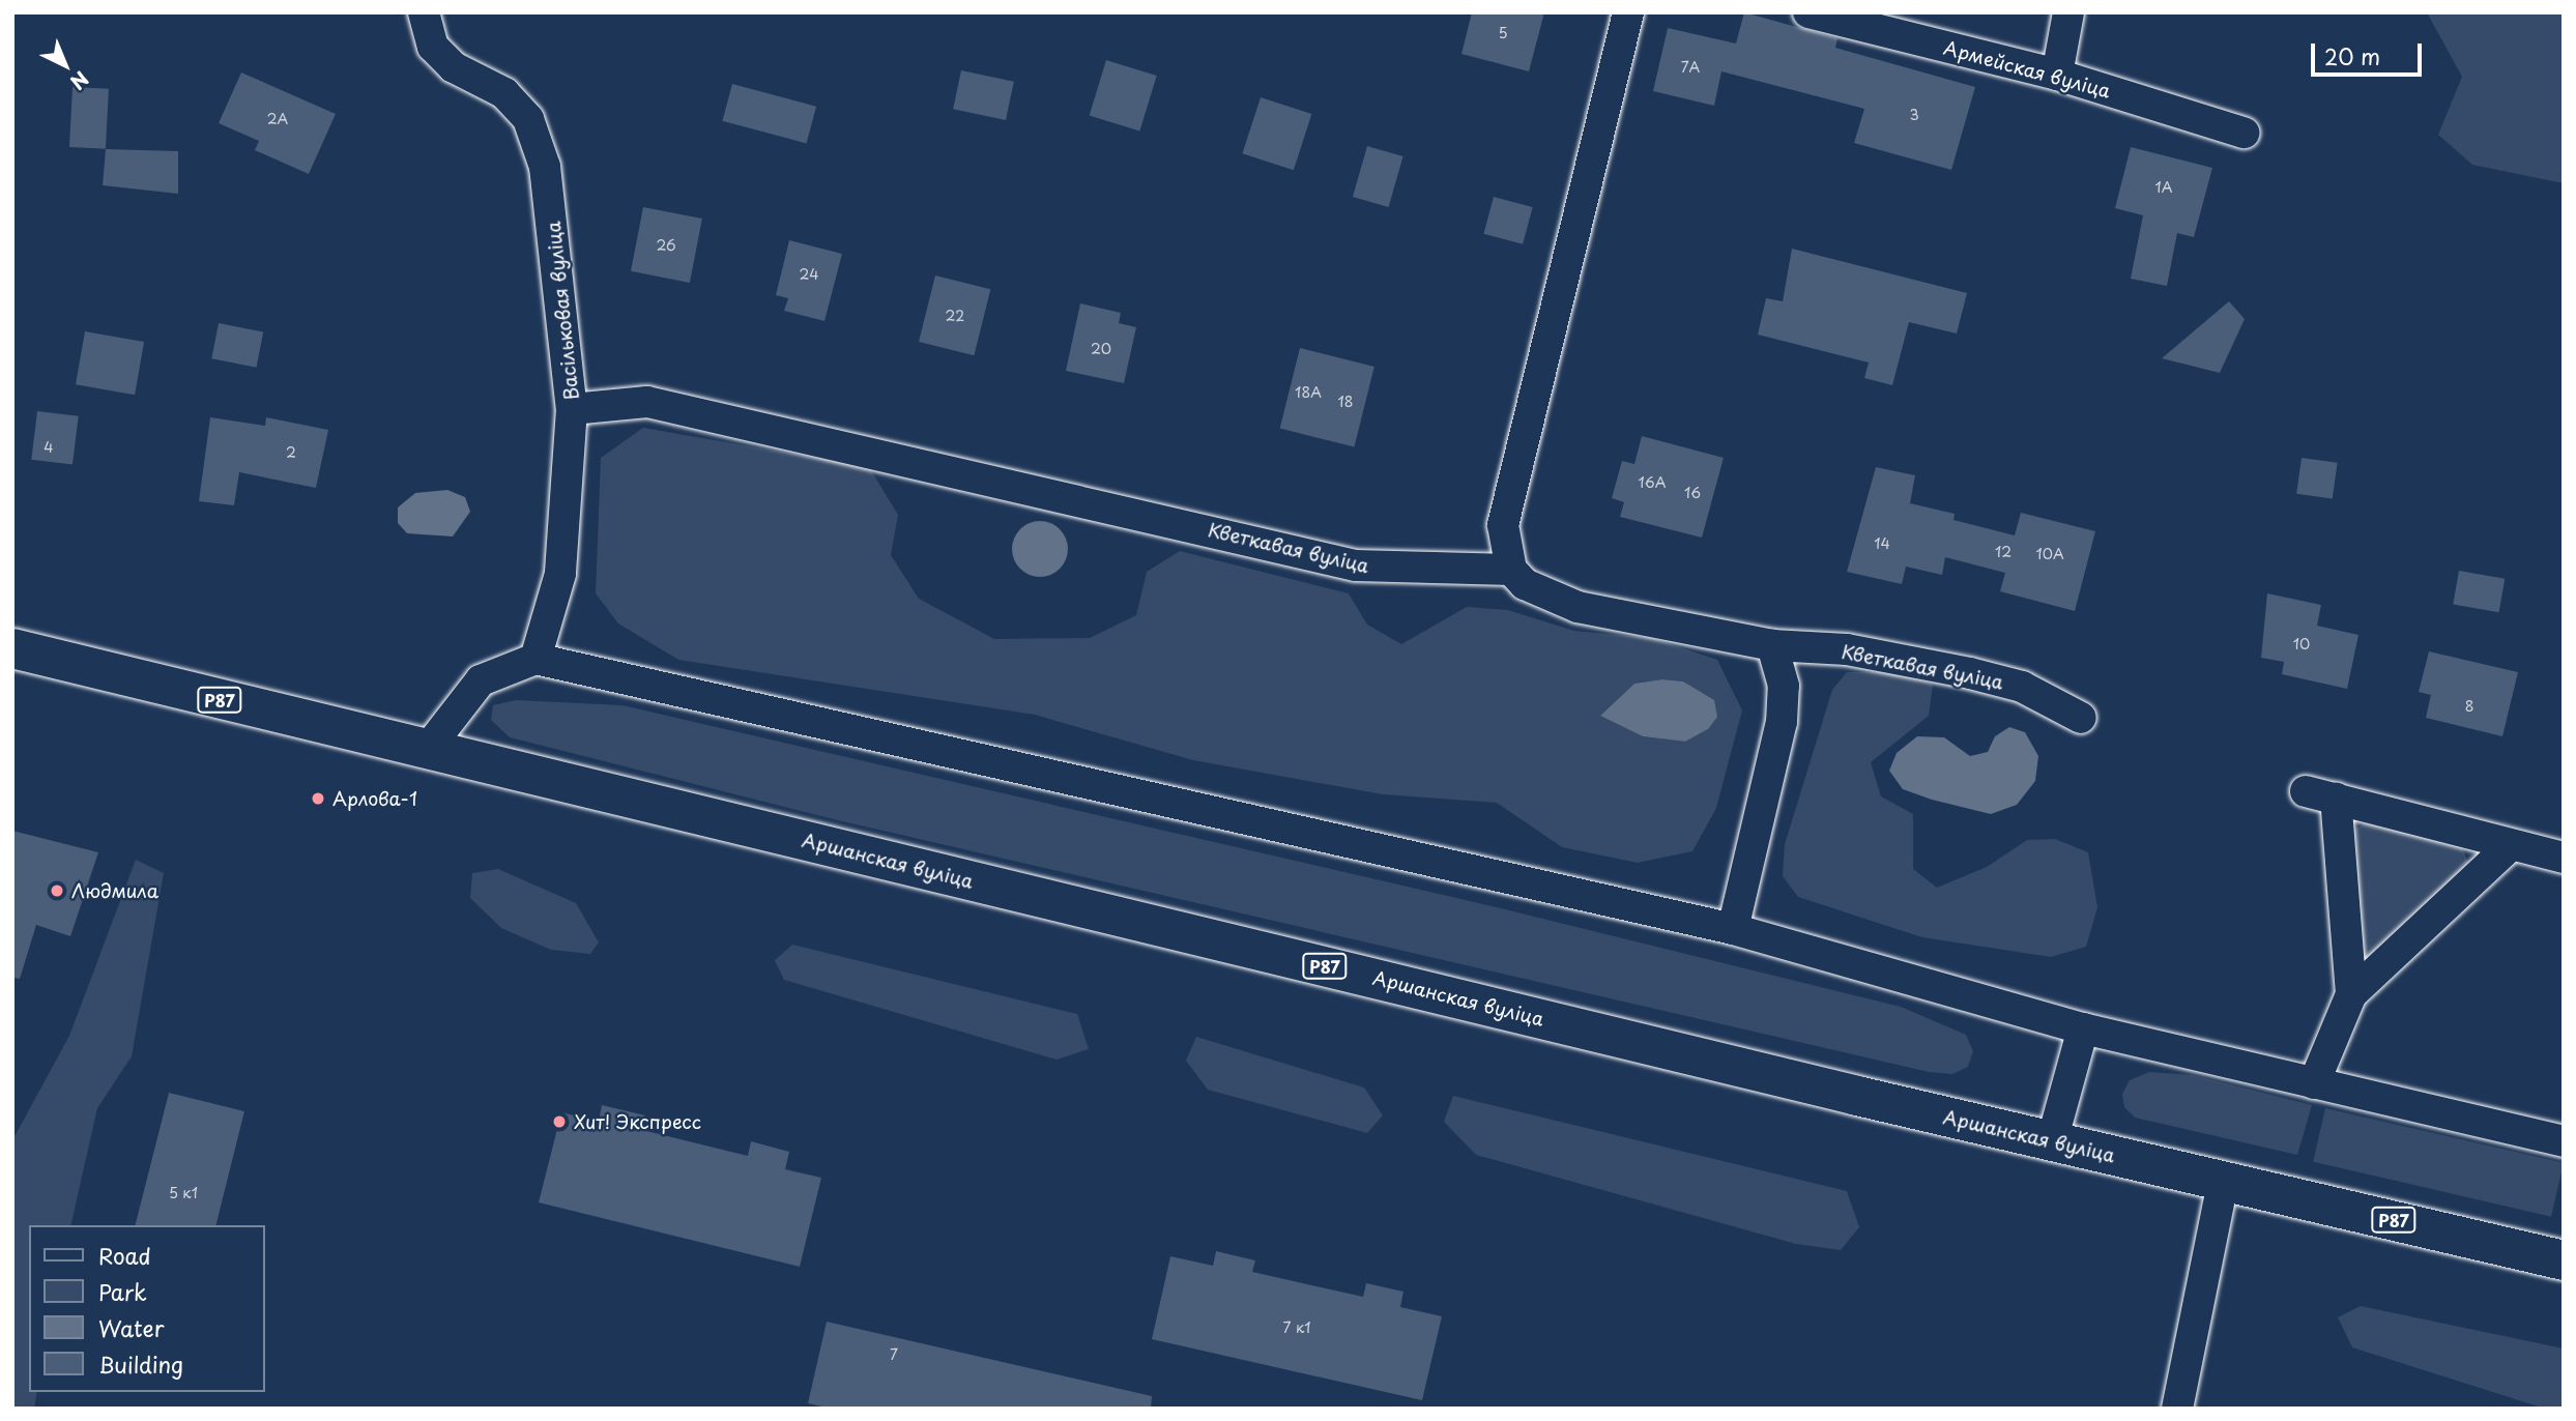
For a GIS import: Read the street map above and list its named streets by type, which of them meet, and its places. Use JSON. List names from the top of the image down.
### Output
{
  "streets": {
    "main road": ["Р87", "Аршанская вуліца"],
    "street": ["Армейская вуліца", "Васільковая вуліца", "Кветкавая вуліца"]
  },
  "crossings": [
    ["Васільковая вуліца", "Кветкавая вуліца"],
    ["Р87", "Аршанская вуліца"]
  ],
  "places": ["Арлова-1", "Людмила", "Хит! Экспресс"],
  "house_numbers": [
    "5",
    "7А",
    "3",
    "2А",
    "1А",
    "26",
    "24",
    "22",
    "20",
    "18А",
    "18",
    "4",
    "2",
    "16А",
    "16",
    "14",
    "12",
    "10А",
    "10",
    "8",
    "5 к1",
    "7 к1",
    "7"
  ],
  "legend": [
    "Road",
    "Park",
    "Water",
    "Building"
  ],
  "scale_bar": "20 m",
  "north": "bottom right"
}
